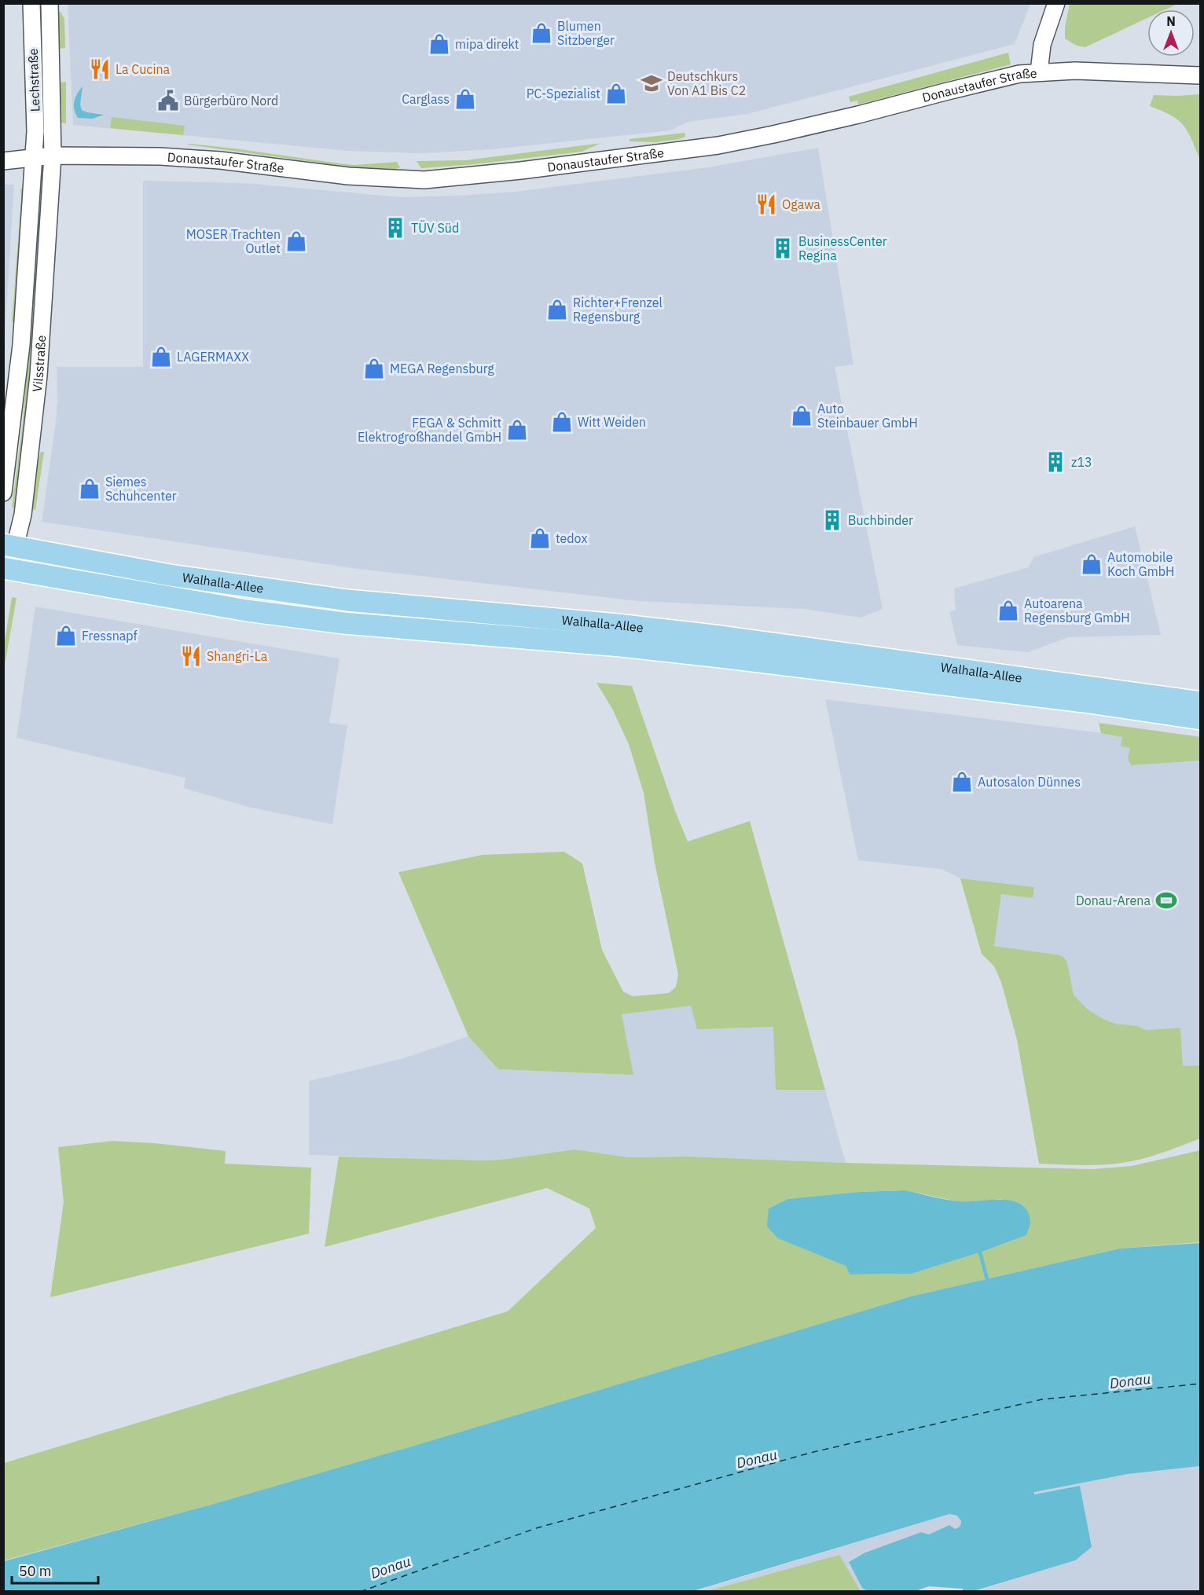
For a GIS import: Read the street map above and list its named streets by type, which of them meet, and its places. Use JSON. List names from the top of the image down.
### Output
{
  "streets": {
    "main road": ["Walhalla-Allee"],
    "street": ["Lechstraße", "Donaustaufer Straße", "Vilsstraße"]
  },
  "crossings": [
    ["Lechstraße", "Donaustaufer Straße"],
    ["Lechstraße", "Vilsstraße"],
    ["Donaustaufer Straße", "Vilsstraße"],
    ["Vilsstraße", "Walhalla-Allee"]
  ],
  "water": ["Donau"],
  "places": {
    "shop": [
      "Blumen Sitzberger",
      "mipa direkt",
      "PC-Spezialist",
      "Carglass",
      "MOSER Trachten Outlet",
      "Richter+Frenzel Regensburg",
      "LAGERMAXX",
      "MEGA Regensburg",
      "Auto Steinbauer GmbH",
      "Witt Weiden",
      "FEGA & Schmitt Elektrogroßhandel GmbH",
      "Siemes Schuhcenter",
      "tedox",
      "Automobile Koch GmbH",
      "Autoarena Regensburg GmbH",
      "Fressnapf",
      "Autosalon Dünnes"
    ],
    "restaurant": ["La Cucina", "Ogawa", "Shangri-La"],
    "school or university": ["Deutschkurs Von A1 Bis C2"],
    "public building": ["Bürgerbüro Nord"],
    "building": [
      "TÜV Süd",
      "BusinessCenter Regina",
      "z13",
      "Buchbinder"
    ],
    "sports": ["Donau-Arena"]
  },
  "scale_bar": "50 m",
  "north": "top"
}
